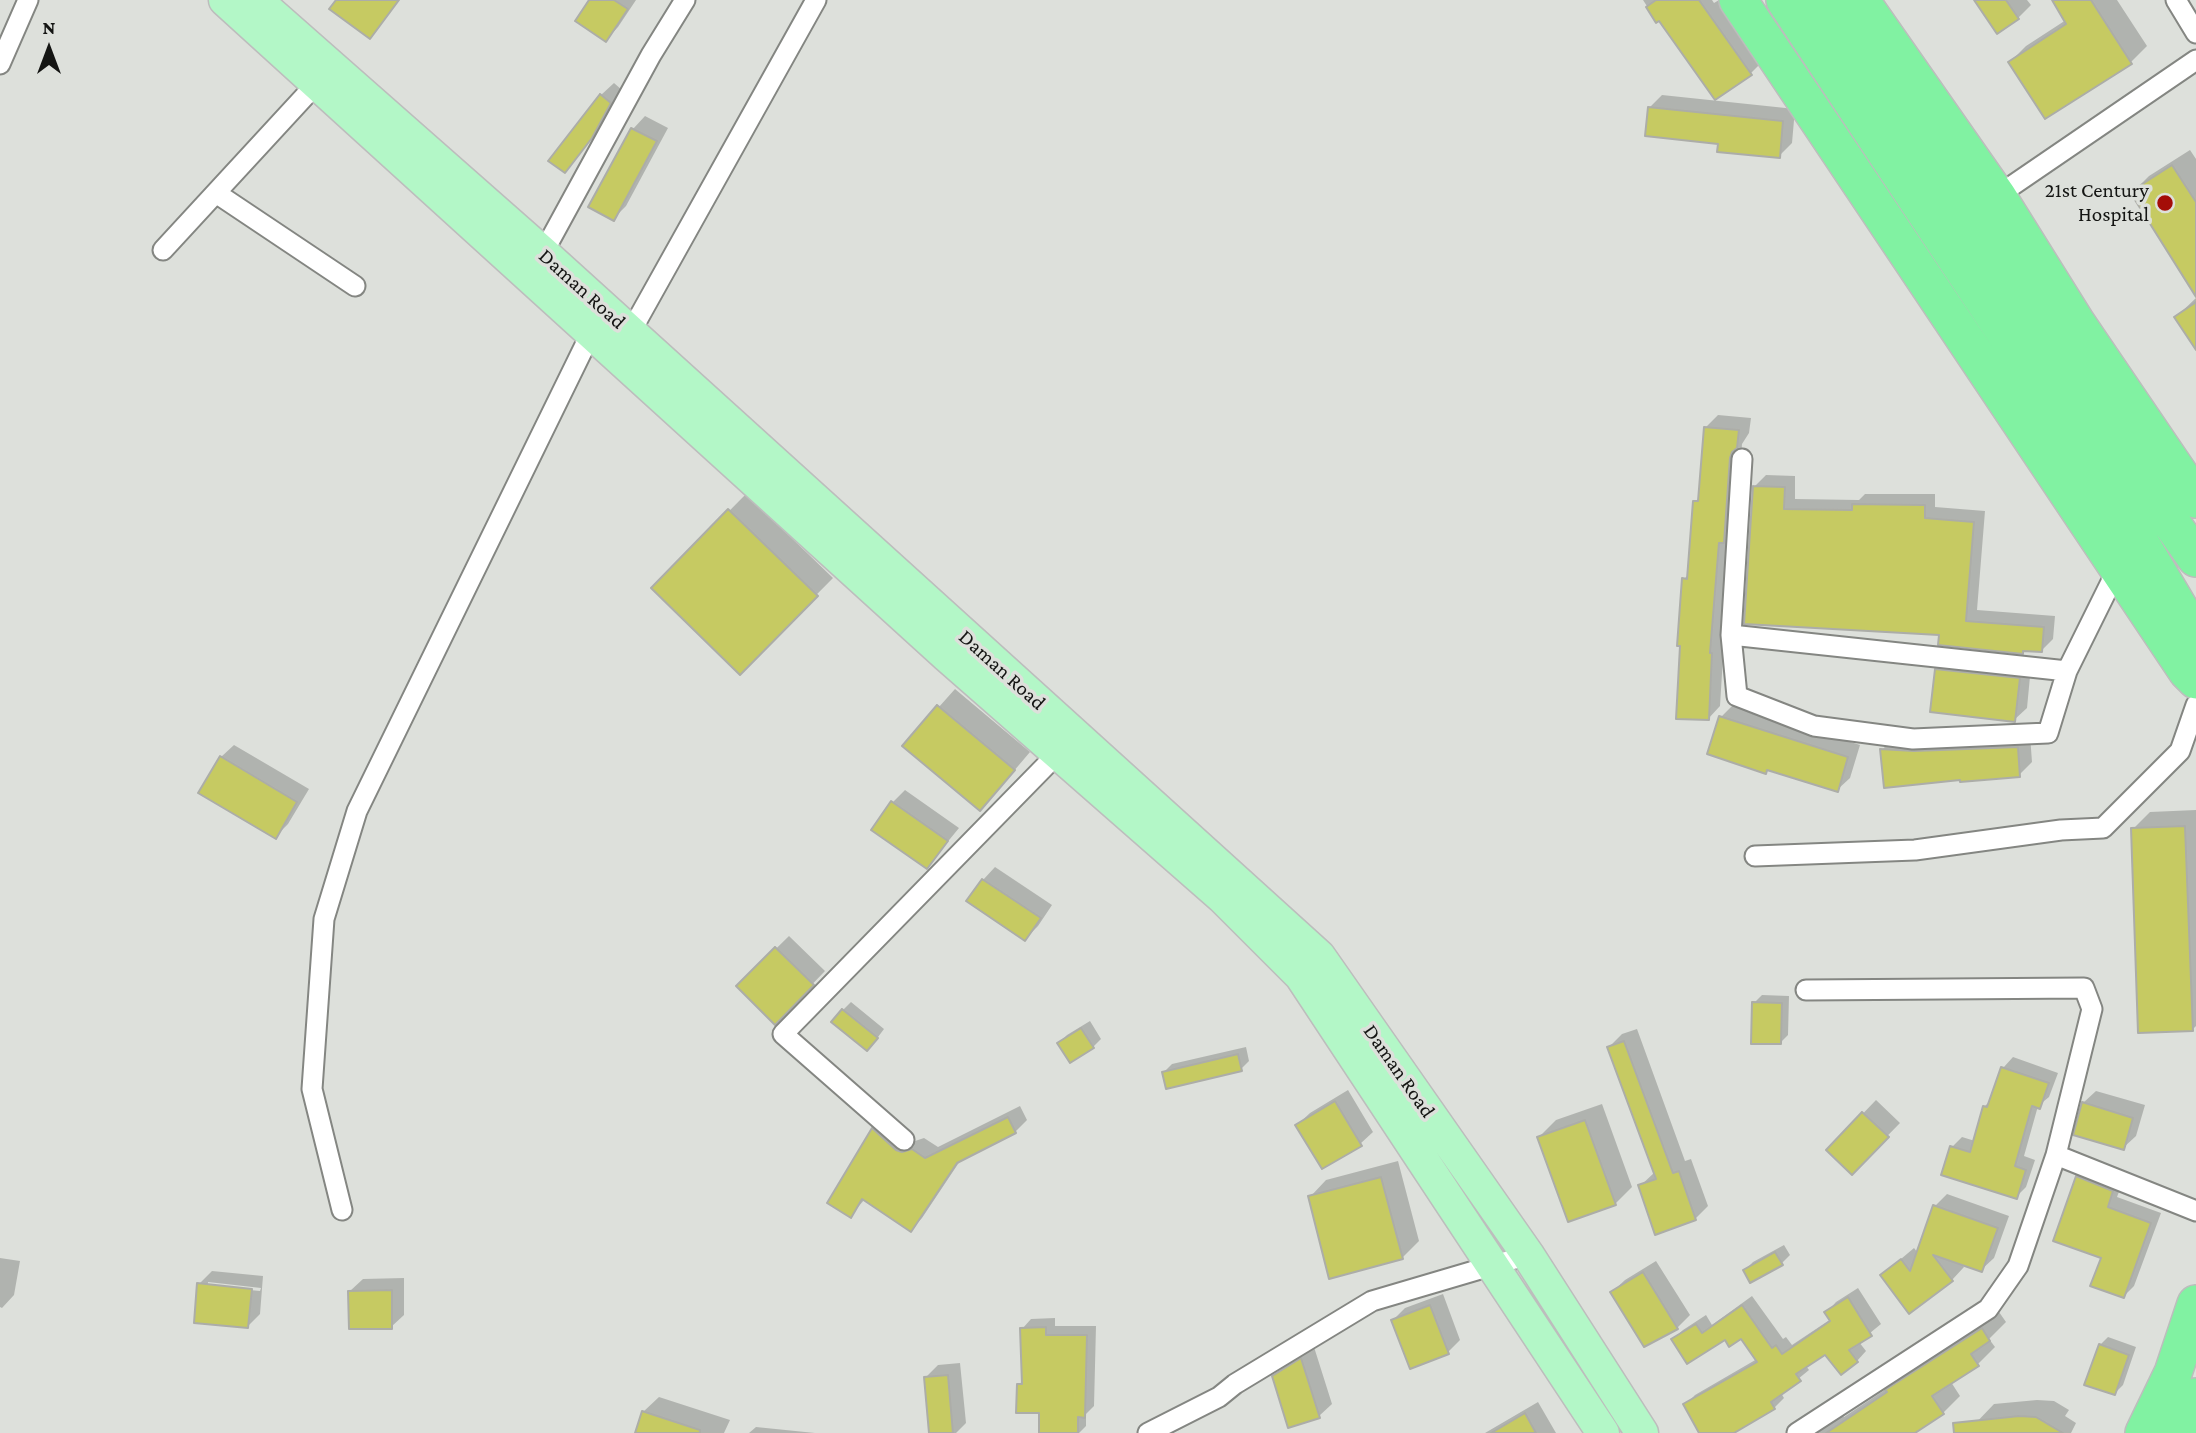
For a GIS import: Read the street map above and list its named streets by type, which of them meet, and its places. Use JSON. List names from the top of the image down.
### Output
{
  "streets": {
    "main road": ["Daman Road"]
  },
  "places": ["21st Century Hospital"],
  "north": "top"
}
